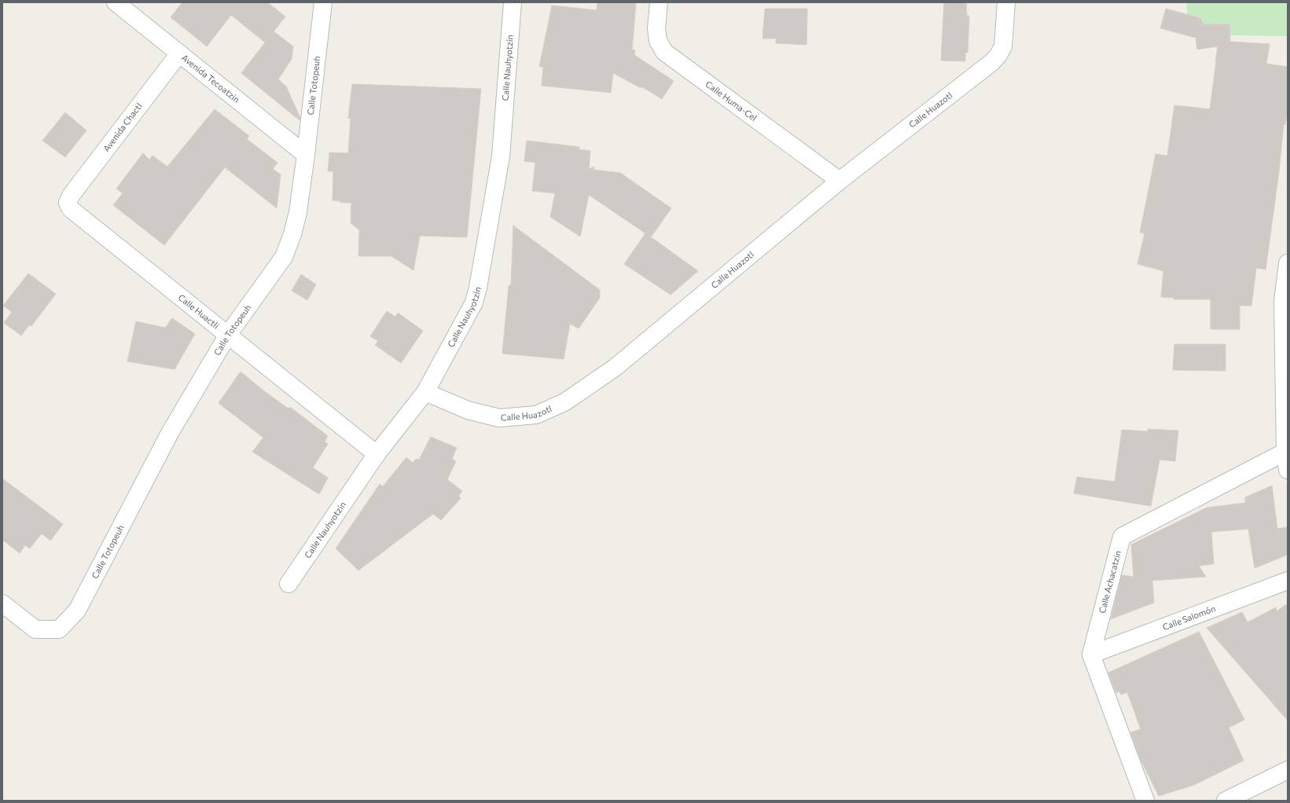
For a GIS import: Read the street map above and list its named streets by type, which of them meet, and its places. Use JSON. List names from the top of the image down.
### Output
{
  "streets": {
    "street": [
      "Calle Nauhyotzin",
      "Avenida Tecoatzin",
      "Calle Totopeuh",
      "Calle Huma-Cel",
      "Calle Huazotl",
      "Avenida Chactl",
      "Calle Huactli",
      "Calle Achacatzin",
      "Calle Salomón"
    ]
  },
  "crossings": [
    ["Calle Nauhyotzin", "Calle Huazotl"],
    ["Calle Nauhyotzin", "Calle Huactli"],
    ["Avenida Tecoatzin", "Calle Totopeuh"],
    ["Avenida Tecoatzin", "Avenida Chactl"],
    ["Calle Totopeuh", "Calle Huactli"],
    ["Calle Huma-Cel", "Calle Huazotl"],
    ["Avenida Chactl", "Calle Huactli"],
    ["Calle Achacatzin", "Calle Salomón"]
  ]
}
